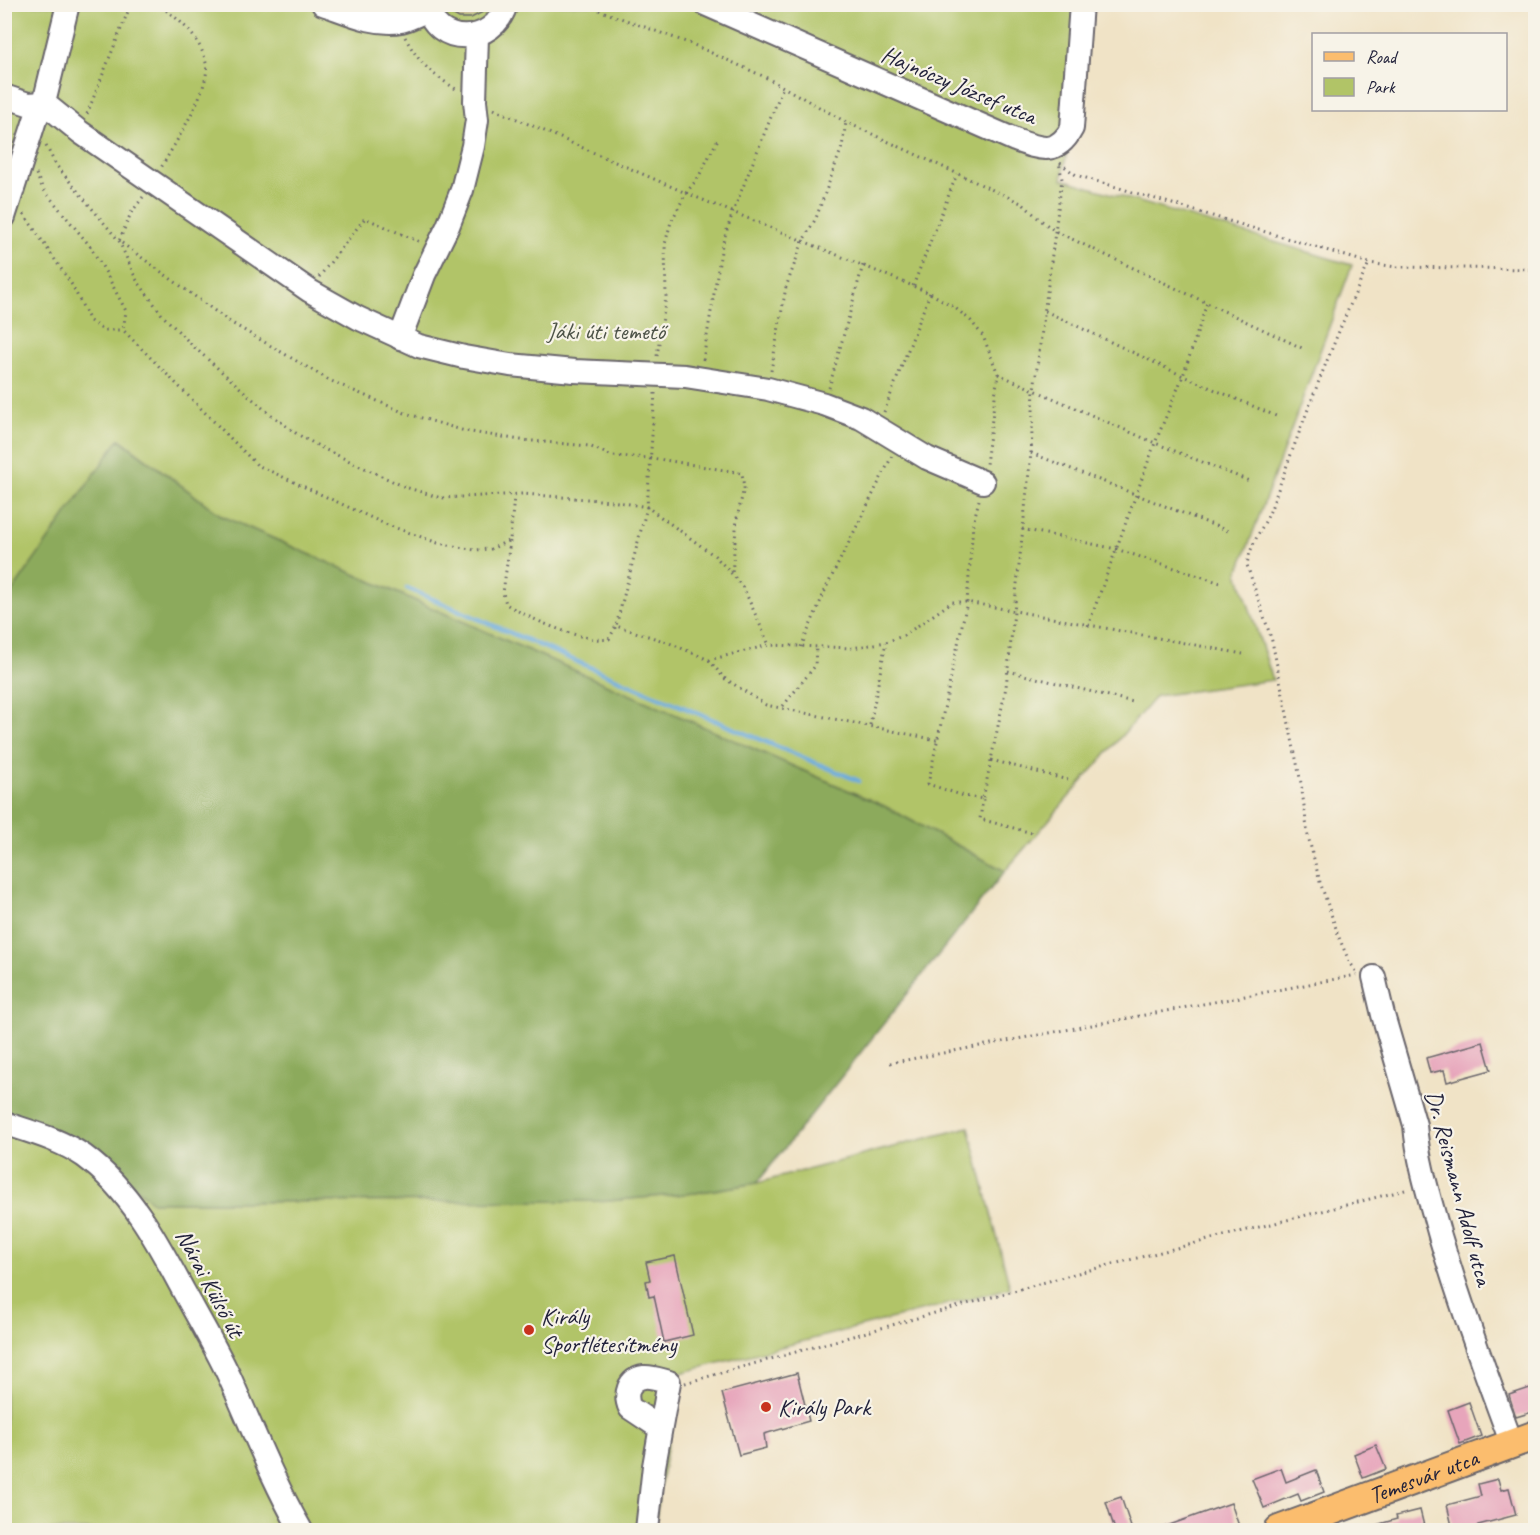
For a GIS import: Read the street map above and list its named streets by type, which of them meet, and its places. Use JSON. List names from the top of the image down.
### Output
{
  "streets": {
    "main road": ["Temesvár utca"],
    "street": ["Hajnóczy József utca", "Dr. Reismann Adolf utca", "Nárai Külső út"]
  },
  "crossings": [
    ["Dr. Reismann Adolf utca", "Temesvár utca"]
  ],
  "parks": ["Jáki úti temető"],
  "places": ["Király Sportlétesítmény", "Király Park"],
  "legend": ["Road", "Park"]
}
